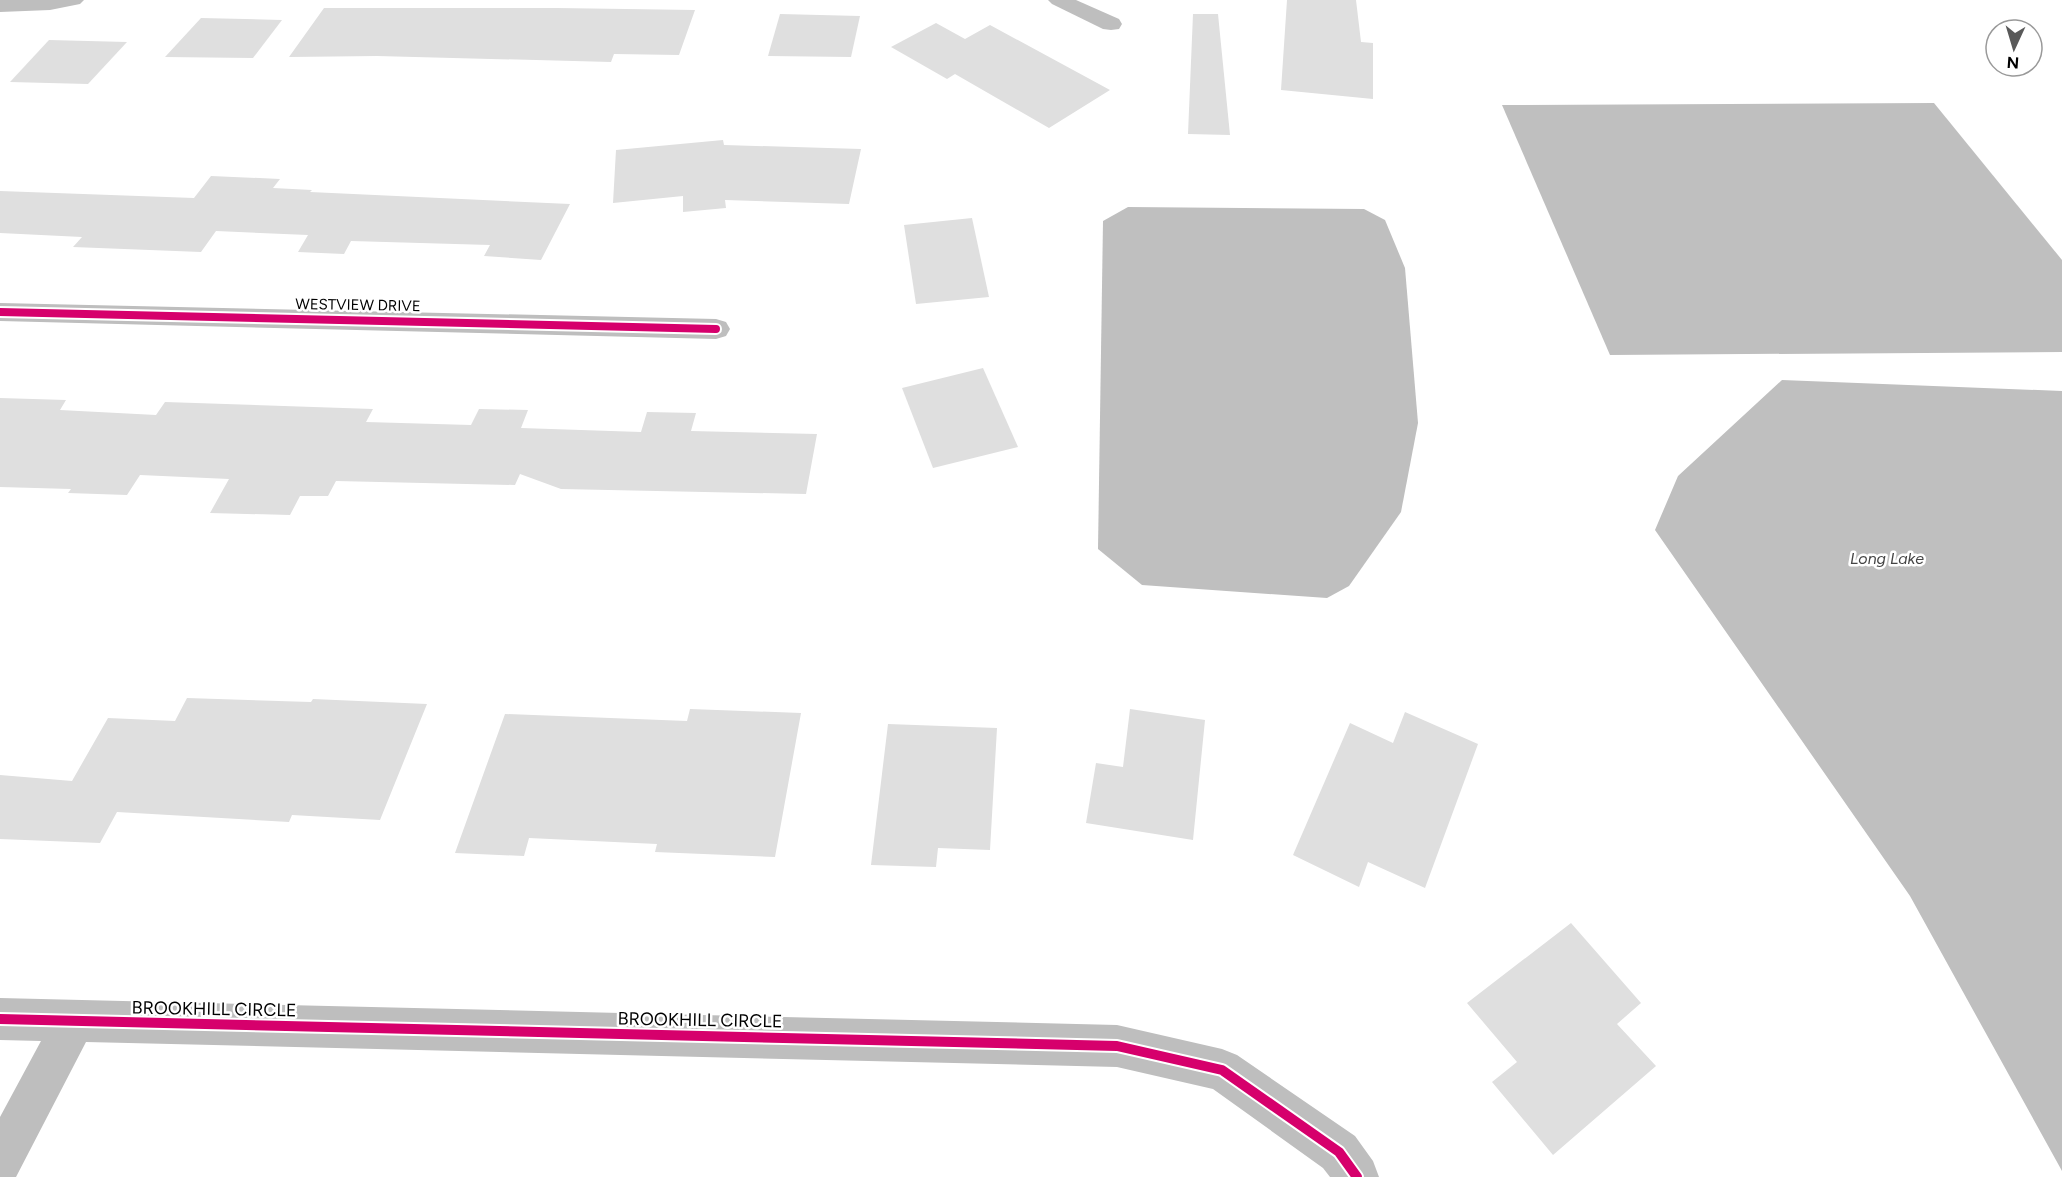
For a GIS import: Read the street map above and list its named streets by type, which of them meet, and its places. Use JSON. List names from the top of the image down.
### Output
{
  "streets": {
    "street": ["WESTVIEW DRIVE", "BROOKHILL CIRCLE"]
  },
  "water": ["Long Lake"],
  "north": "bottom"
}
